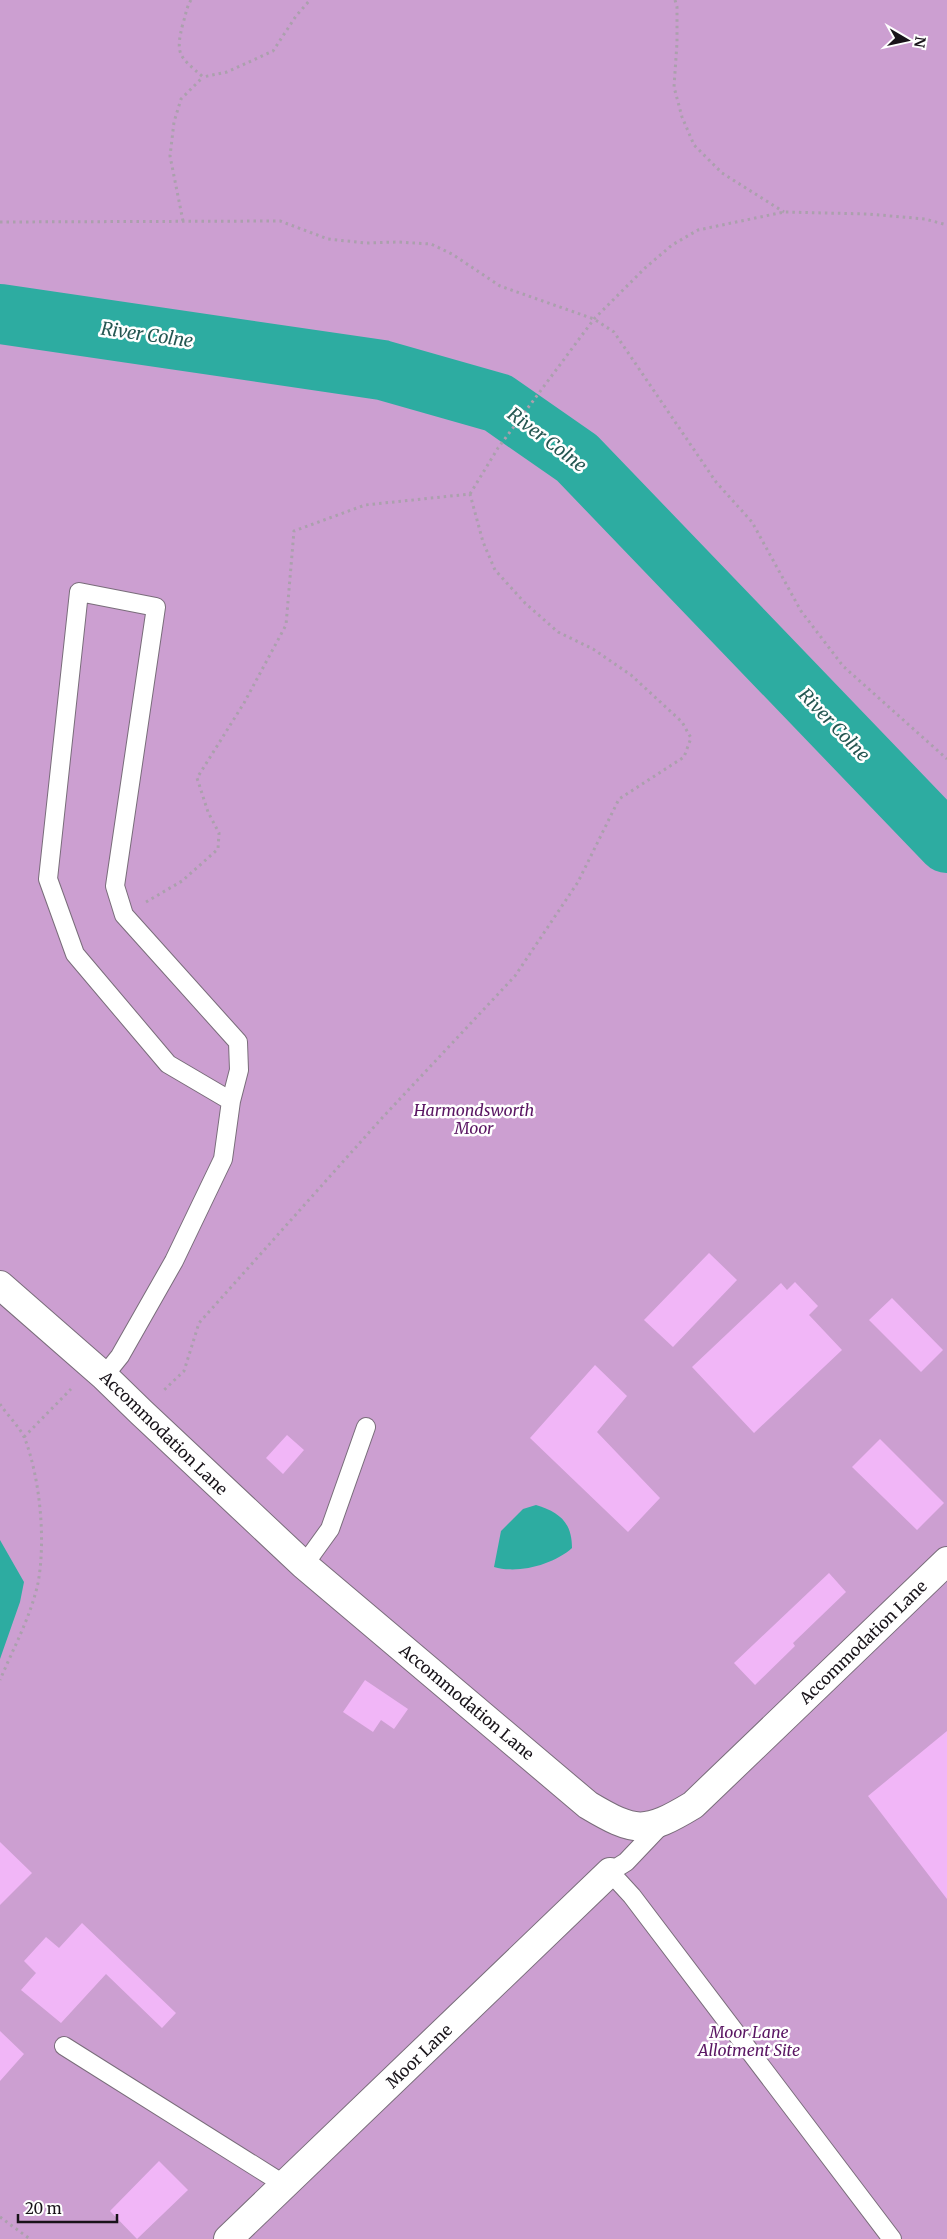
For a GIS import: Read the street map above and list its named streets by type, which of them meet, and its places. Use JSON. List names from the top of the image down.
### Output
{
  "streets": {
    "street": ["Accommodation Lane", "Moor Lane"]
  },
  "water": ["River Colne"],
  "parks": ["Harmondsworth Moor", "Moor Lane Allotment Site"],
  "scale_bar": "20 m",
  "north": "right"
}
